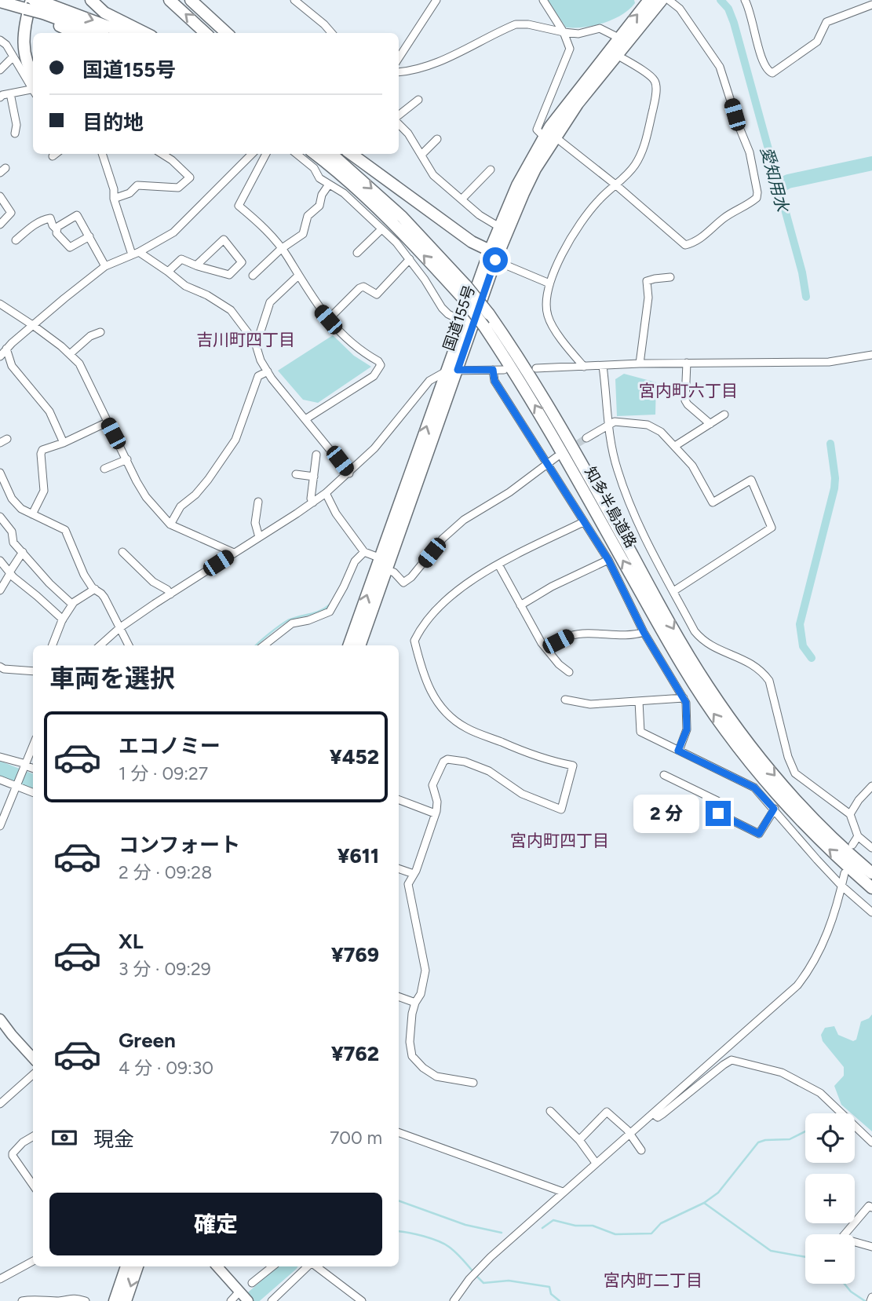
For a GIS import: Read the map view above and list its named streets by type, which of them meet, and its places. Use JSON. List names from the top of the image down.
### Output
{
  "streets": {
    "highway": ["国道155号", "知多半島道路"]
  },
  "districts": [
    "吉川町四丁目",
    "宮内町六丁目",
    "宮内町四丁目",
    "宮内町二丁目"
  ],
  "water": ["愛知用水"],
  "page": {
    "banner": ["国道155号", "目的地"],
    "heading": "車両を選択",
    "list": [
      {
        "name": "エコノミー",
        "note": "1 分 · 09:27",
        "value": "¥452"
      },
      {
        "name": "コンフォート",
        "note": "2 分 · 09:28",
        "value": "¥611"
      },
      {
        "name": "XL",
        "note": "3 分 · 09:29",
        "value": "¥769"
      },
      {
        "name": "Green",
        "note": "4 分 · 09:30",
        "value": "¥762"
      }
    ],
    "bubble": "2 分",
    "pay": ["現金", "700 m"],
    "map_buttons": ["+", "−"],
    "buttons": "確定"
  }
}
